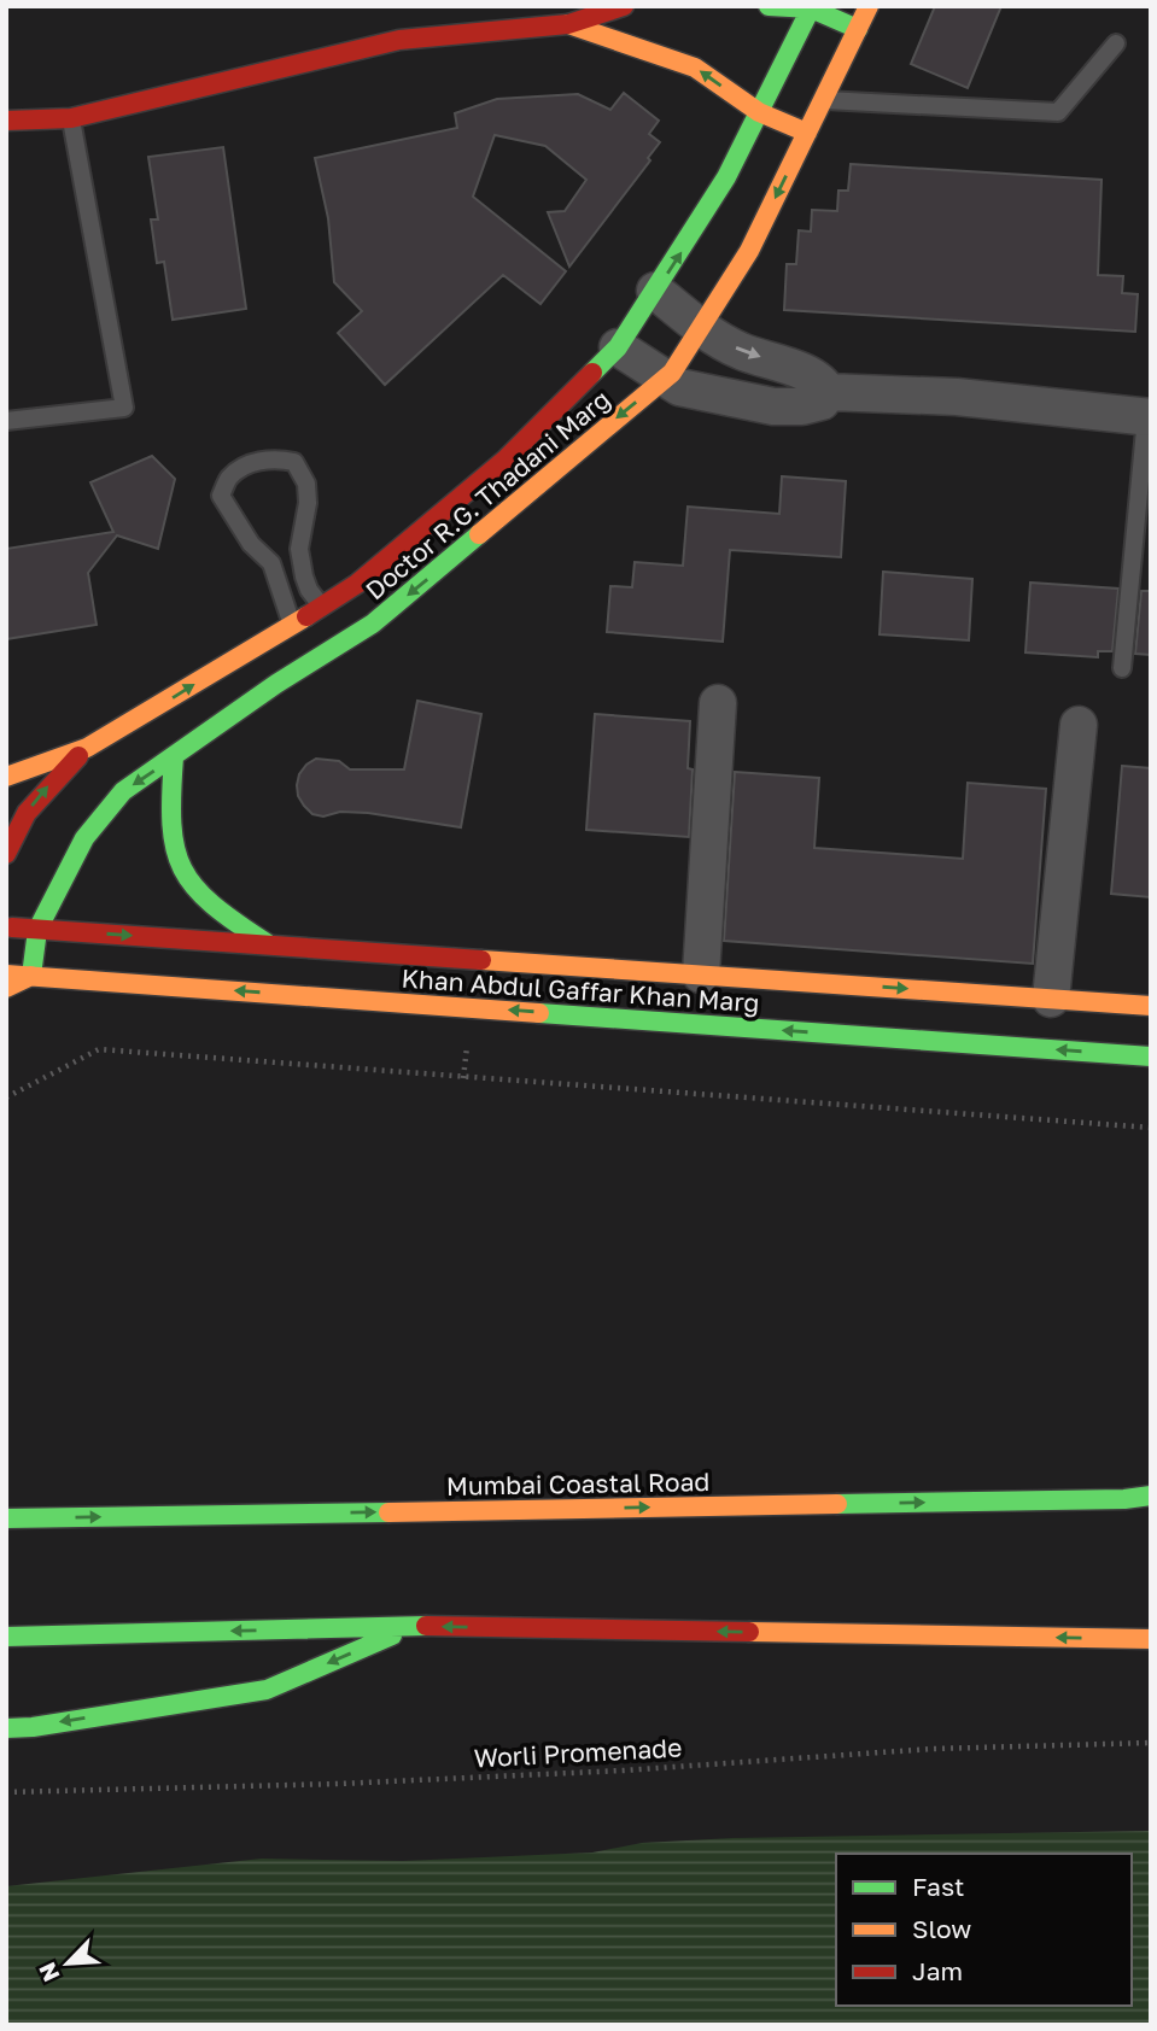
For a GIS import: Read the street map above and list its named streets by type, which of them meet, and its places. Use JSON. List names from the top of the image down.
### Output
{
  "streets": {
    "main road": ["Doctor R.G. Thadani Marg", "Khan Abdul Gaffar Khan Marg", "Mumbai Coastal Road"],
    "path": ["Worli Promenade"]
  },
  "crossings": [
    ["Doctor R.G. Thadani Marg", "Khan Abdul Gaffar Khan Marg"]
  ],
  "legend": ["Fast", "Slow", "Jam"],
  "north": "bottom left"
}
